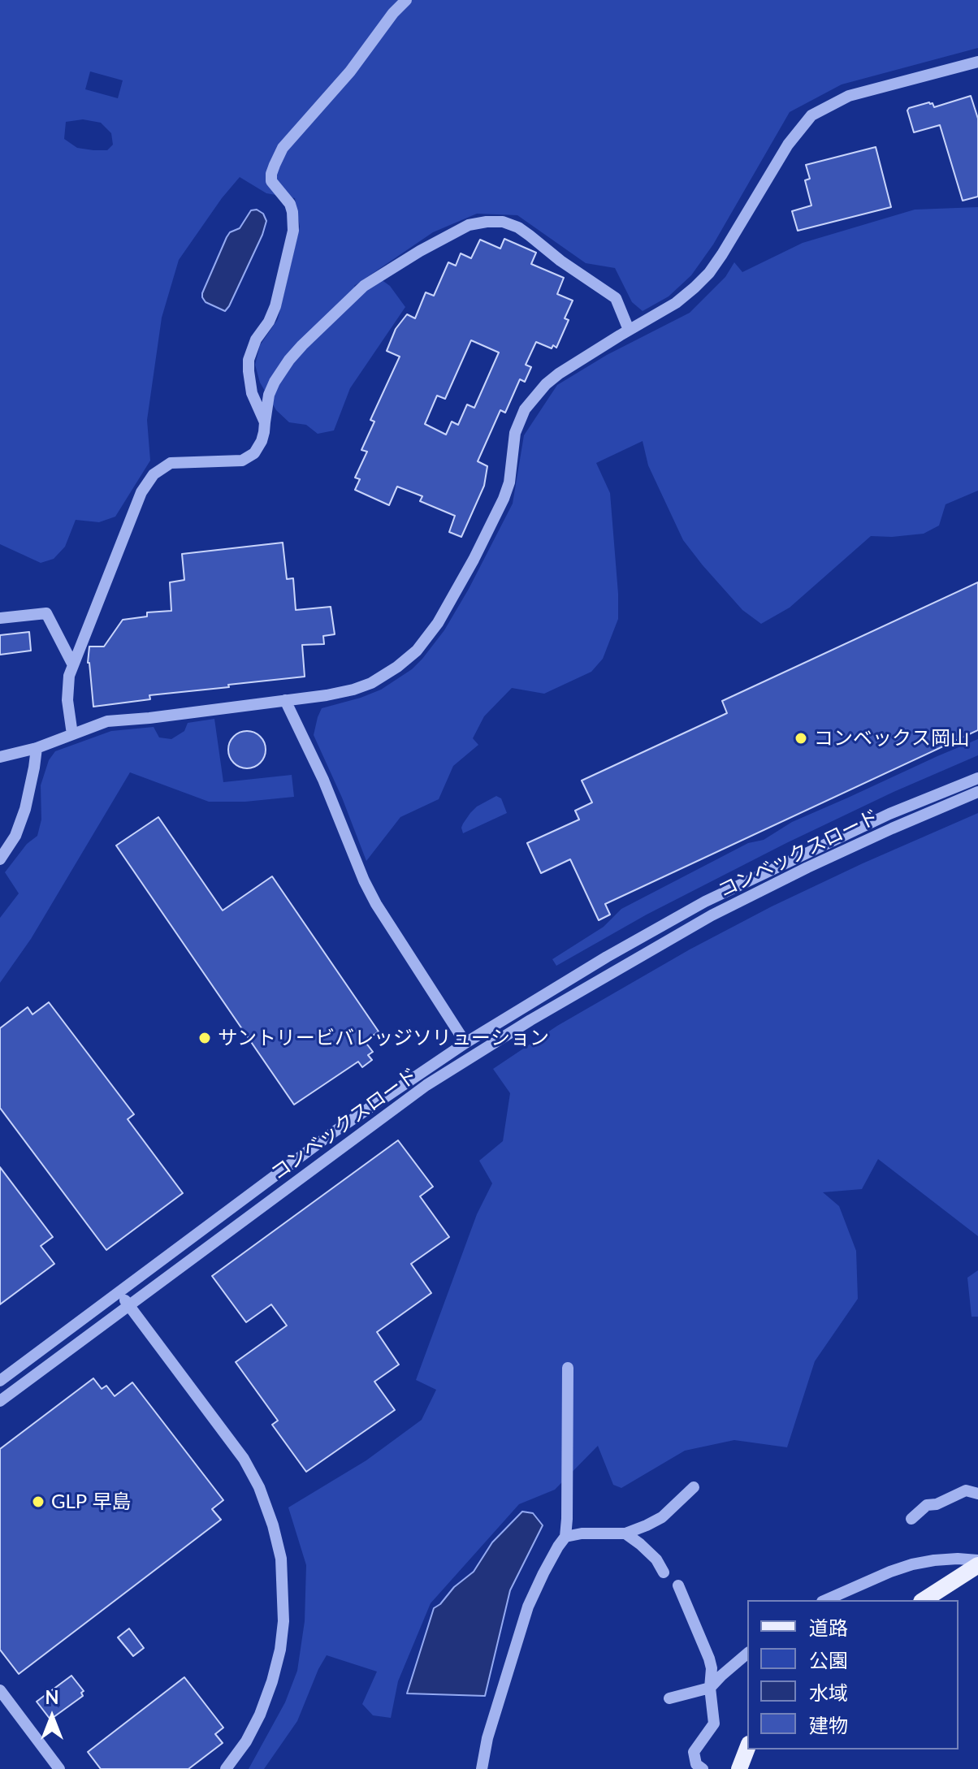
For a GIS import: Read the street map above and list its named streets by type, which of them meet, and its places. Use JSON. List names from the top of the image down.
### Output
{
  "streets": {
    "street": ["コンベックスロード"]
  },
  "places": ["コンベックス岡山", "サントリービバレッジソリューション", "GLP 早島"],
  "legend": [
    "道路",
    "公園",
    "水域",
    "建物"
  ],
  "north": "top"
}
